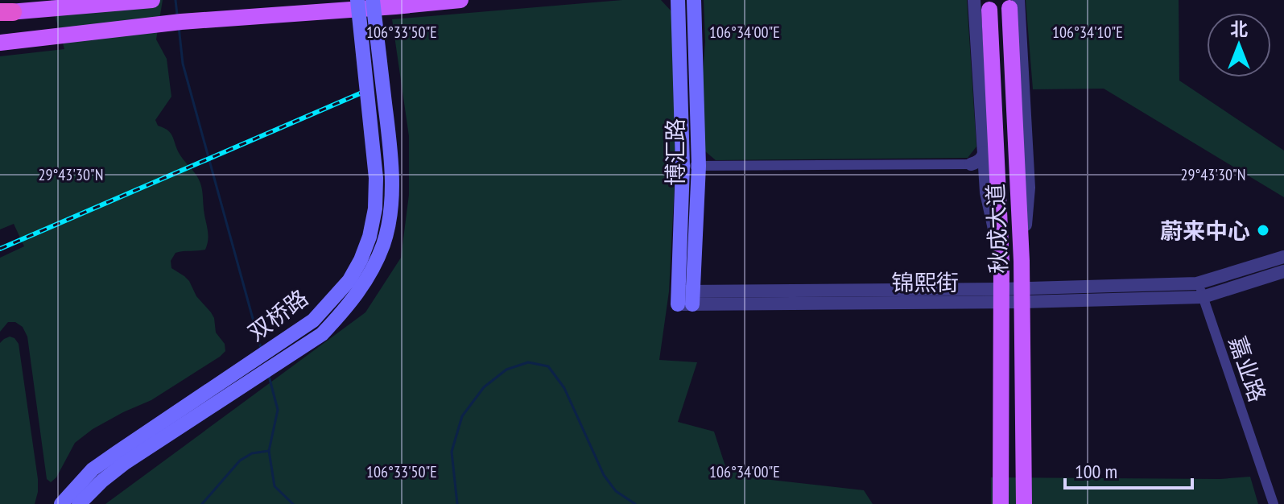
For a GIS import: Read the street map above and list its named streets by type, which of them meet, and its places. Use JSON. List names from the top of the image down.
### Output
{
  "streets": {
    "main road": ["博汇路", "秋成大道", "双桥路"],
    "street": ["锦熙街", "嘉业路"]
  },
  "crossings": [
    ["博汇路", "锦熙街"],
    ["秋成大道", "锦熙街"],
    ["锦熙街", "嘉业路"]
  ],
  "places": ["蔚来中心"],
  "scale_bar": "100 m",
  "north": "top",
  "coordinates": [
    "106°33'50\"E",
    "106°34'00\"E",
    "106°34'10\"E",
    "29°43'30\"N"
  ]
}
